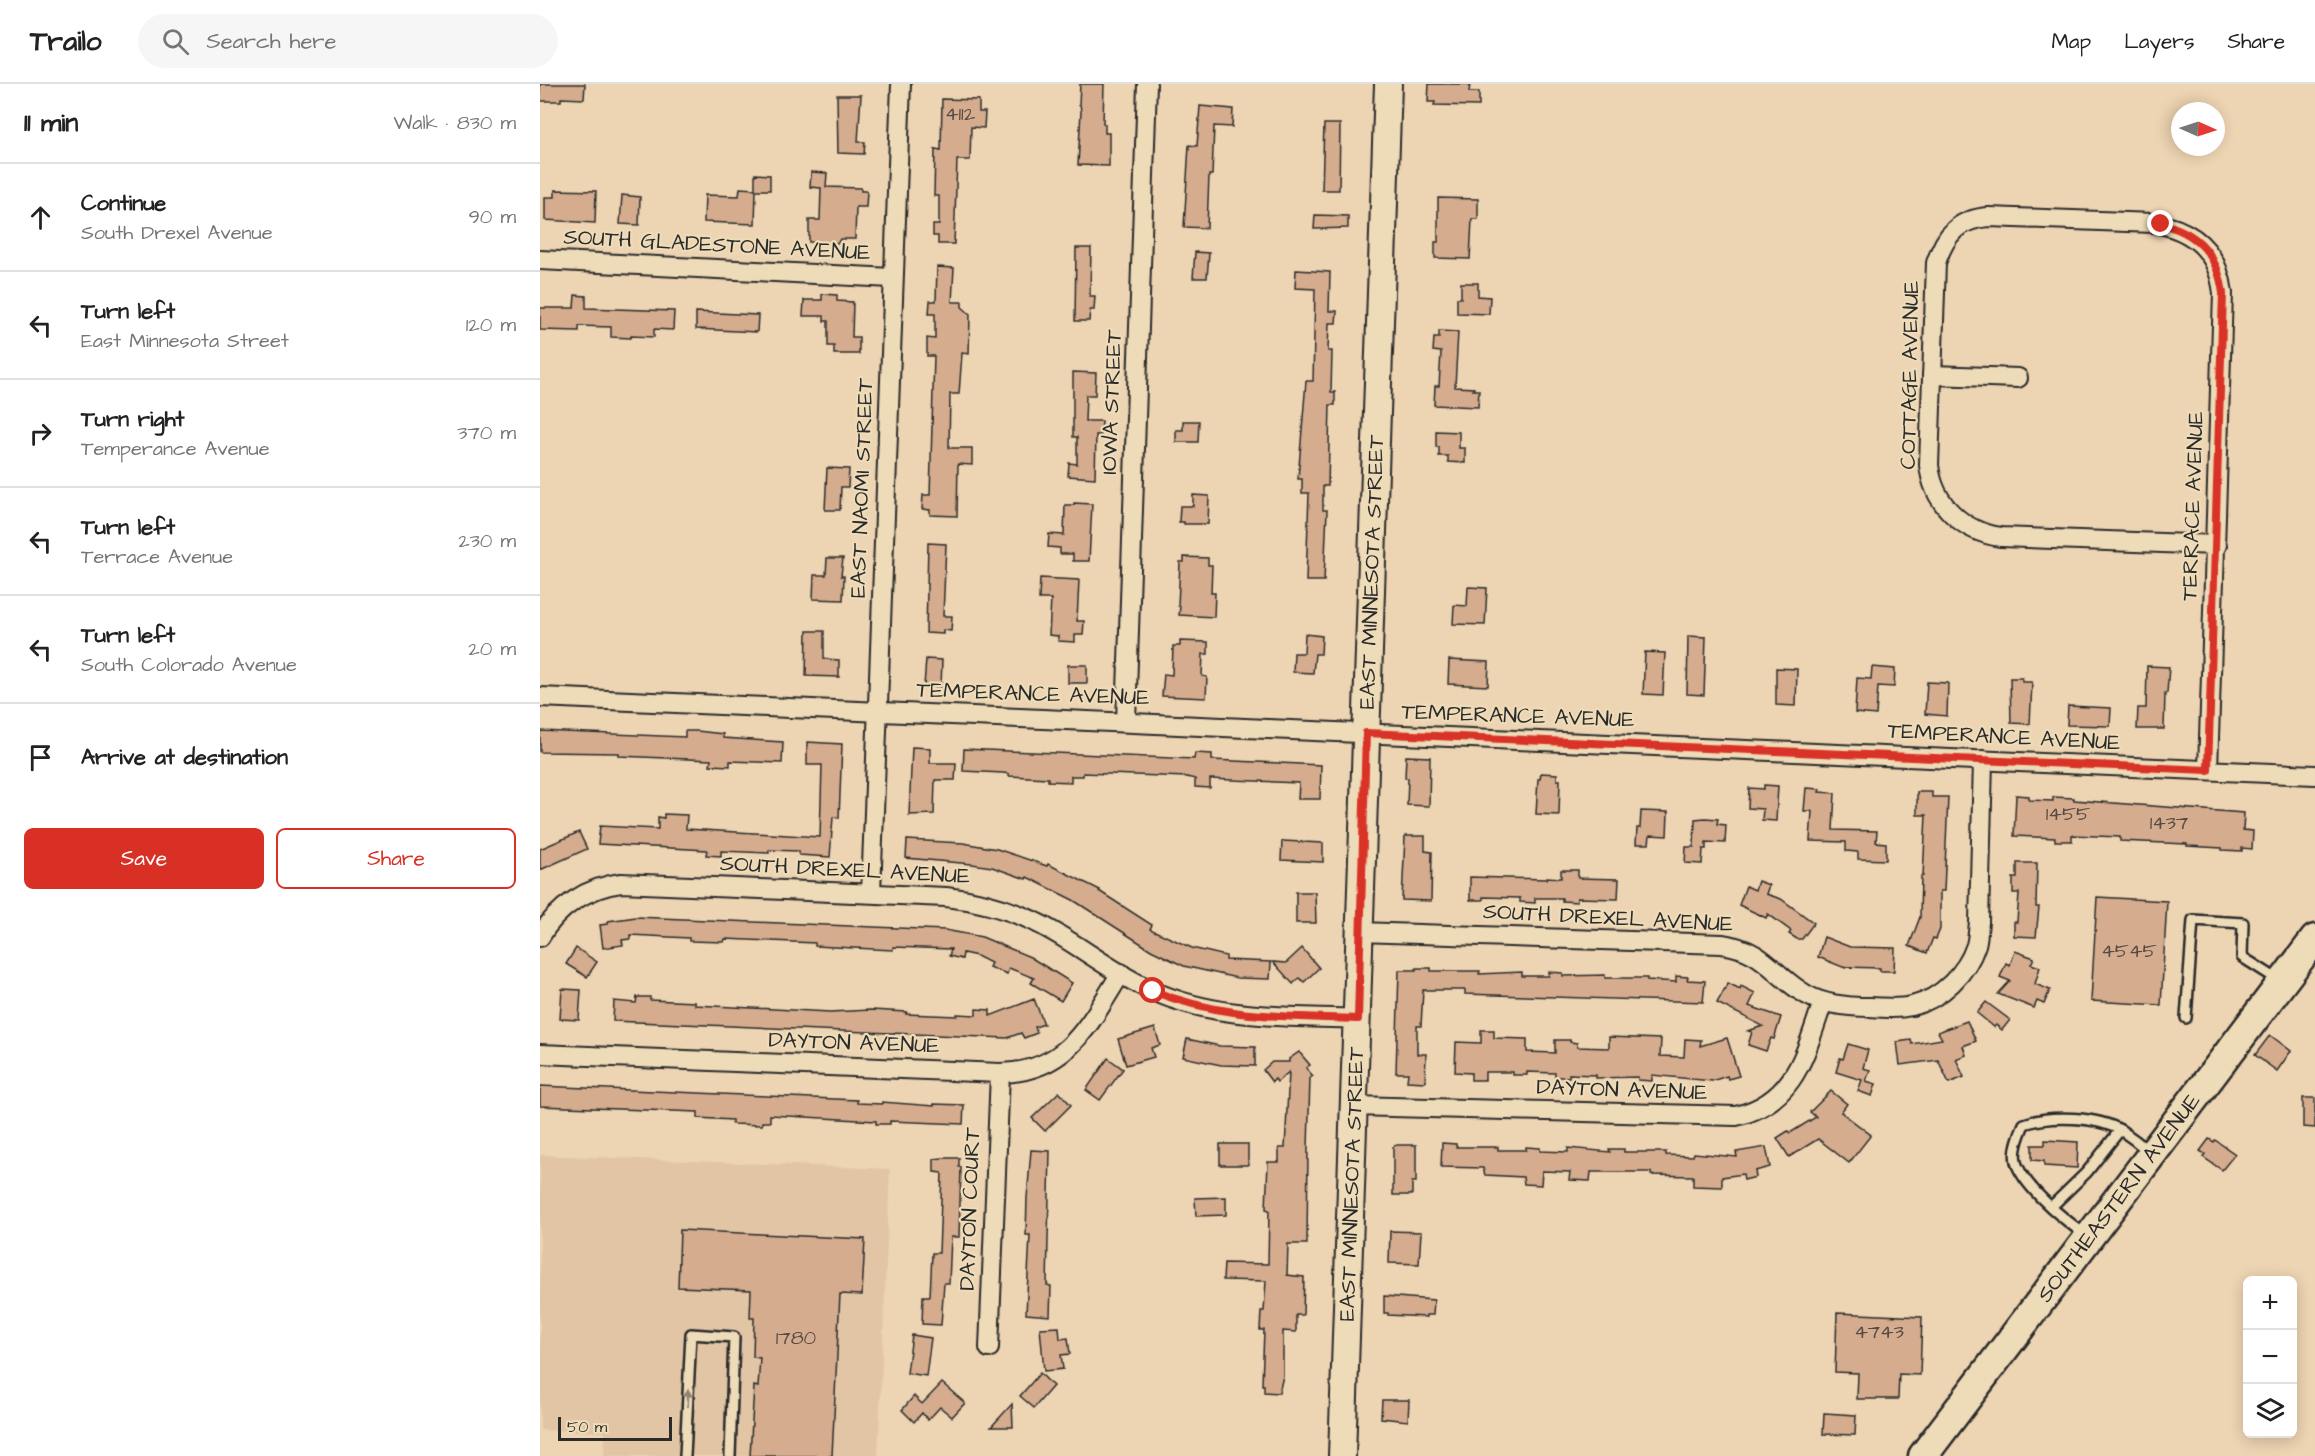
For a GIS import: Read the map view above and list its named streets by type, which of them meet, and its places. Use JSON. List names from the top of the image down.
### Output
{
  "streets": {
    "main road": ["SOUTHEASTERN AVENUE"],
    "street": [
      "SOUTH GLADESTONE AVENUE",
      "COTTAGE AVENUE",
      "IOWA STREET",
      "EAST NAOMI STREET",
      "TERRACE AVENUE",
      "EAST MINNESOTA STREET",
      "TEMPERANCE AVENUE",
      "SOUTH DREXEL AVENUE",
      "DAYTON AVENUE",
      "DAYTON COURT"
    ]
  },
  "crossings": [
    ["SOUTH GLADESTONE AVENUE", "EAST NAOMI STREET"],
    ["COTTAGE AVENUE", "TERRACE AVENUE"],
    ["IOWA STREET", "TEMPERANCE AVENUE"],
    ["EAST NAOMI STREET", "TEMPERANCE AVENUE"],
    ["EAST NAOMI STREET", "SOUTH DREXEL AVENUE"],
    ["TERRACE AVENUE", "TEMPERANCE AVENUE"],
    ["EAST MINNESOTA STREET", "TEMPERANCE AVENUE"],
    ["EAST MINNESOTA STREET", "SOUTH DREXEL AVENUE"],
    ["EAST MINNESOTA STREET", "DAYTON AVENUE"],
    ["TEMPERANCE AVENUE", "SOUTH DREXEL AVENUE"],
    ["SOUTH DREXEL AVENUE", "DAYTON AVENUE"],
    ["DAYTON AVENUE", "DAYTON COURT"]
  ],
  "house_numbers": [
    "4112",
    "1455",
    "1437",
    "4545",
    "4743",
    "1780"
  ],
  "scale_bar": "50 m",
  "north": "right",
  "page": {
    "header": "Trailo",
    "search": "Search here",
    "nav": ["Map", "Layers", "Share"],
    "heading": ["11 min", "Walk · 830 m"],
    "list": [
      ["Continue", "South Drexel Avenue", "90 m"],
      ["Turn left", "East Minnesota Street", "120 m"],
      ["Turn right", "Temperance Avenue", "370 m"],
      ["Turn left", "Terrace Avenue", "230 m"],
      ["Turn left", "South Colorado Avenue", "20 m"],
      "Arrive at destination"
    ],
    "buttons": ["Save", "Share"],
    "map_buttons": ["+", "−"],
    "scale": "50 m"
  }
}
